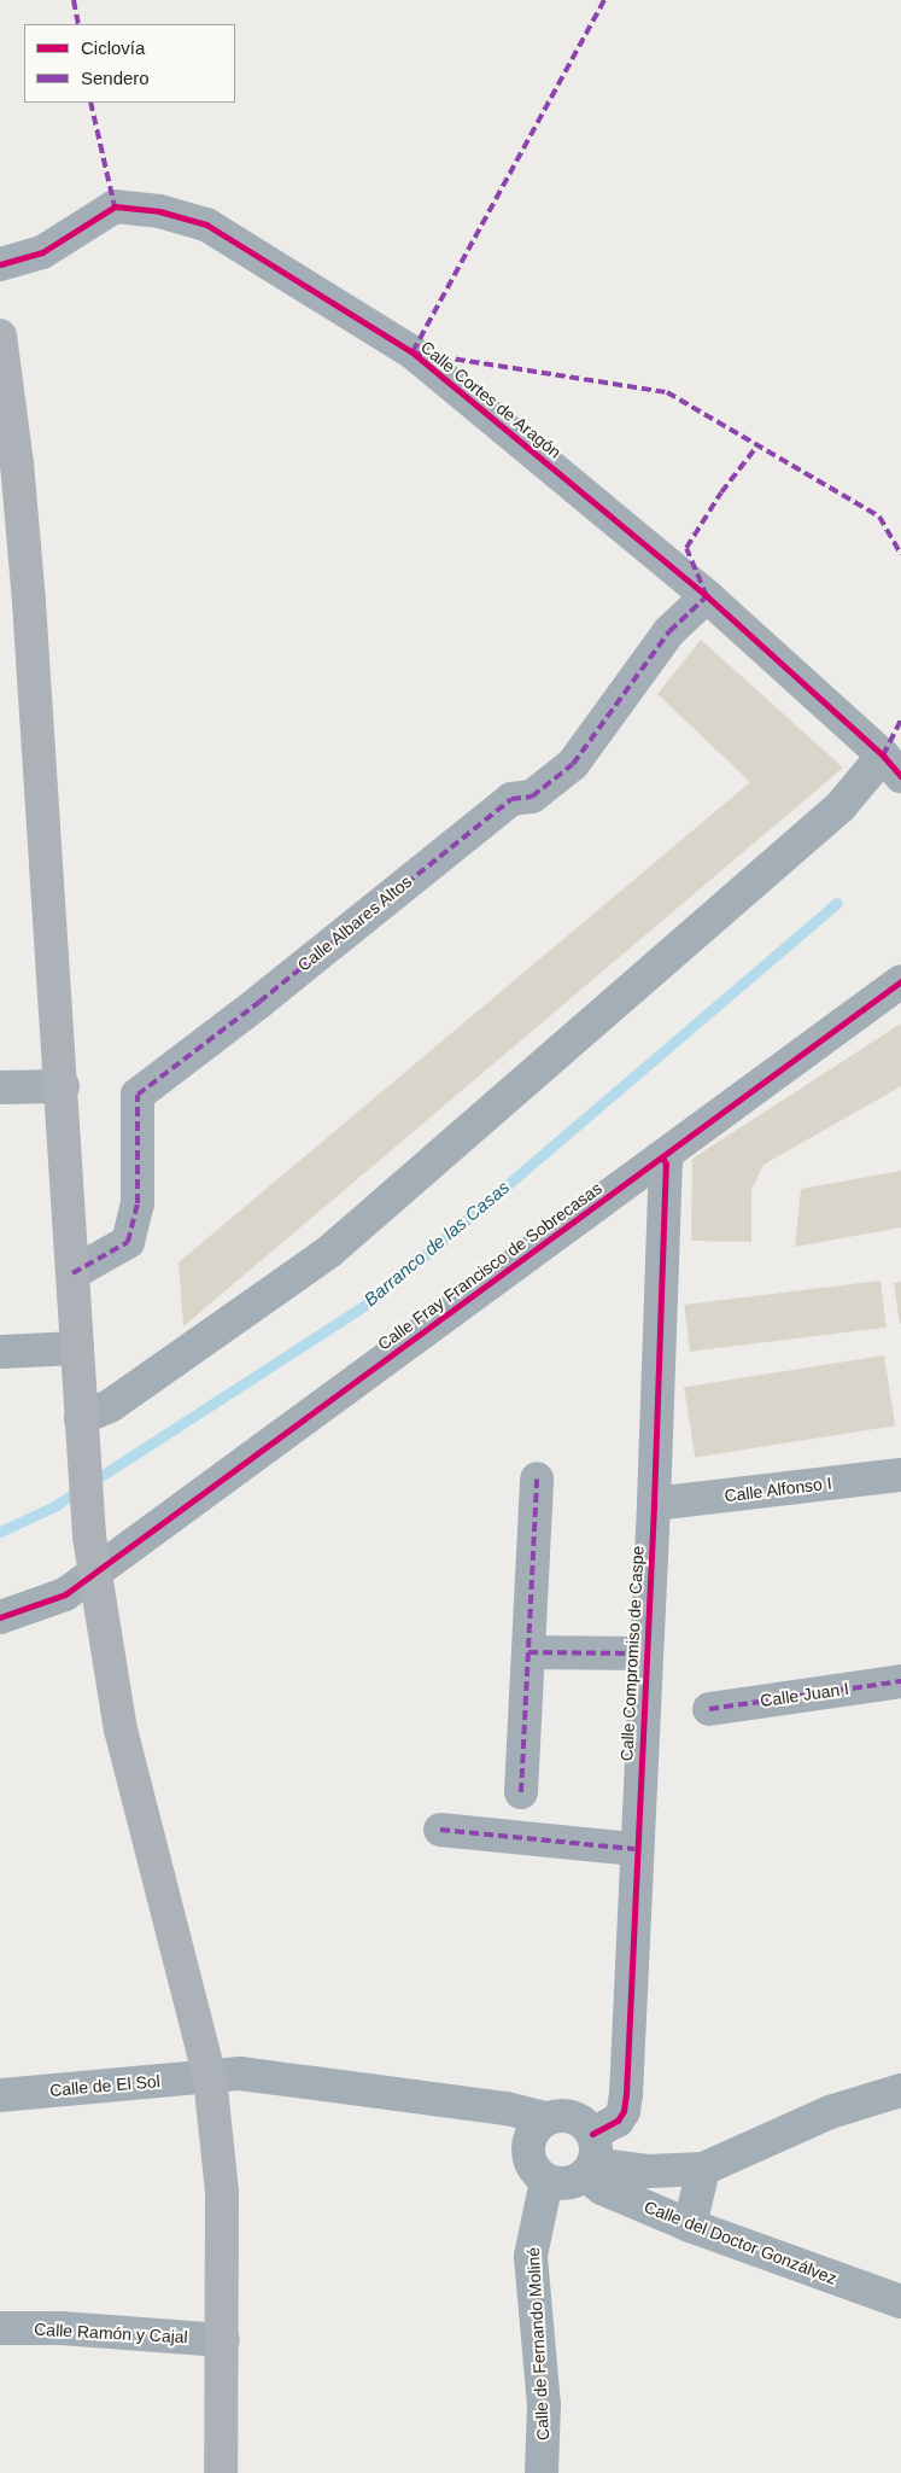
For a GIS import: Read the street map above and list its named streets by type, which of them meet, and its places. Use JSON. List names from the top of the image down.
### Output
{
  "streets": {
    "street": [
      "Calle Cortes de Aragón",
      "Calle Albares Altos",
      "Calle Fray Francisco de Sobrecasas",
      "Calle Alfonso I",
      "Calle Compromiso de Caspe",
      "Calle Juan I",
      "Calle de El Sol",
      "Calle del Doctor Gonzálvez",
      "Calle Ramón y Cajal",
      "Calle de Fernando Moliné"
    ]
  },
  "crossings": [
    ["Calle Cortes de Aragón", "Calle Albares Altos"],
    ["Calle Fray Francisco de Sobrecasas", "Calle Compromiso de Caspe"],
    ["Calle Alfonso I", "Calle Compromiso de Caspe"],
    ["Calle Compromiso de Caspe", "Calle del Doctor Gonzálvez"],
    ["Calle Compromiso de Caspe", "Calle de Fernando Moliné"],
    ["Calle del Doctor Gonzálvez", "Calle de Fernando Moliné"]
  ],
  "water": ["Barranco de las Casas"],
  "legend": ["Ciclovía", "Sendero"]
}
